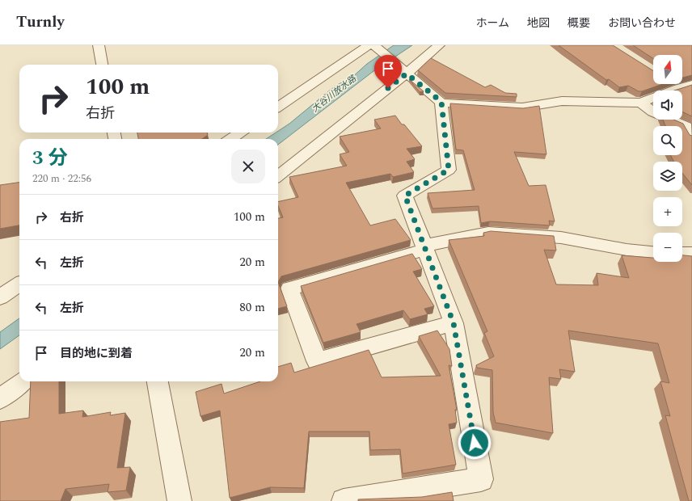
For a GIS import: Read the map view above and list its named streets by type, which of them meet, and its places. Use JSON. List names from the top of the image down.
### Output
{
  "water": ["大谷川放水路"],
  "north": "top",
  "page": {
    "header": "Turnly",
    "nav": [
      "ホーム",
      "地図",
      "概要",
      "お問い合わせ"
    ],
    "map_buttons": ["+", "−"],
    "turn": ["100 m", "右折"],
    "heading": ["3 分", "220 m · 22:56"],
    "list": [
      {
        "name": "右折",
        "value": "100 m"
      },
      {
        "name": "左折",
        "value": "20 m"
      },
      {
        "name": "左折",
        "value": "80 m"
      },
      {
        "name": "目的地に到着",
        "value": "20 m"
      }
    ]
  }
}
